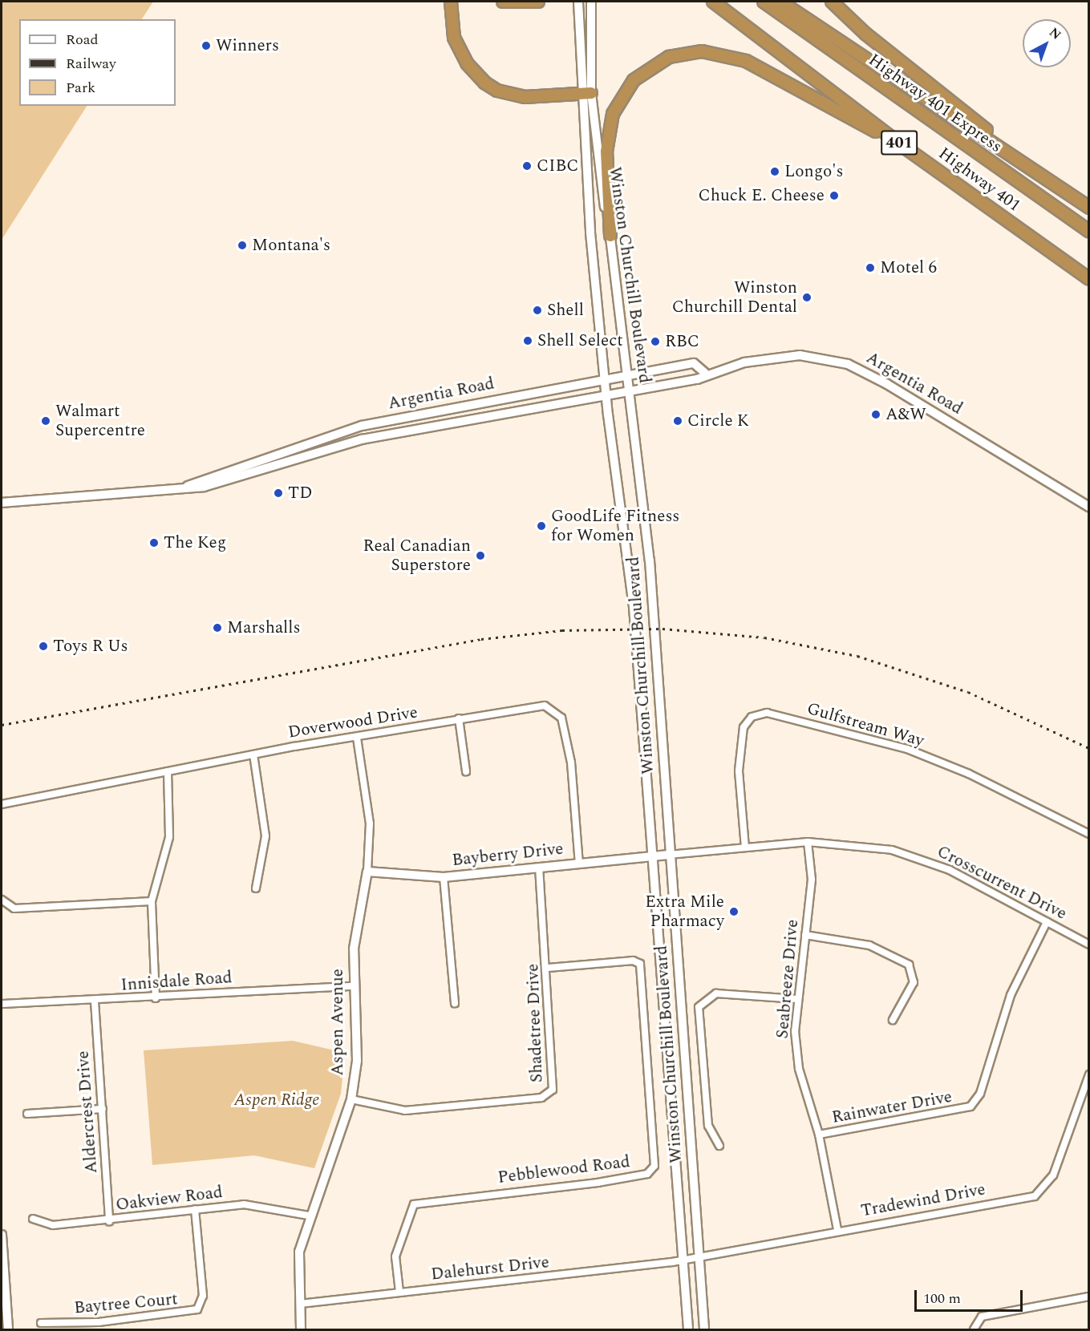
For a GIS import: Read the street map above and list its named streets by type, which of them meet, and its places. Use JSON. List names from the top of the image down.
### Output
{
  "streets": {
    "highway": ["Highway 401 Express", "401", "Highway 401"],
    "main road": [
      "Winston Churchill Boulevard",
      "Argentia Road",
      "Bayberry Drive",
      "Aspen Avenue"
    ],
    "street": [
      "Doverwood Drive",
      "Gulfstream Way",
      "Crosscurrent Drive",
      "Seabreeze Drive",
      "Innisdale Road",
      "Shadetree Drive",
      "Rainwater Drive",
      "Aldercrest Drive",
      "Pebblewood Road",
      "Oakview Road",
      "Tradewind Drive",
      "Dalehurst Drive",
      "Baytree Court"
    ]
  },
  "crossings": [
    ["Winston Churchill Boulevard", "Argentia Road"],
    ["Winston Churchill Boulevard", "Bayberry Drive"],
    ["Winston Churchill Boulevard", "Crosscurrent Drive"],
    ["Winston Churchill Boulevard", "Tradewind Drive"],
    ["Winston Churchill Boulevard", "Dalehurst Drive"],
    ["Doverwood Drive", "Bayberry Drive"],
    ["Doverwood Drive", "Aspen Avenue"],
    ["Gulfstream Way", "Crosscurrent Drive"],
    ["Bayberry Drive", "Crosscurrent Drive"],
    ["Bayberry Drive", "Aspen Avenue"],
    ["Bayberry Drive", "Shadetree Drive"],
    ["Crosscurrent Drive", "Seabreeze Drive"],
    ["Crosscurrent Drive", "Rainwater Drive"],
    ["Seabreeze Drive", "Rainwater Drive"],
    ["Seabreeze Drive", "Tradewind Drive"],
    ["Innisdale Road", "Aspen Avenue"],
    ["Innisdale Road", "Aldercrest Drive"],
    ["Aspen Avenue", "Shadetree Drive"],
    ["Aspen Avenue", "Oakview Road"],
    ["Aspen Avenue", "Dalehurst Drive"],
    ["Shadetree Drive", "Pebblewood Road"],
    ["Aldercrest Drive", "Oakview Road"],
    ["Pebblewood Road", "Dalehurst Drive"],
    ["Oakview Road", "Baytree Court"],
    ["Tradewind Drive", "Dalehurst Drive"]
  ],
  "parks": ["Aspen Ridge"],
  "places": [
    "Winners",
    "CIBC",
    "Longo's",
    "Chuck E. Cheese",
    "Montana's",
    "Motel 6",
    "Winston Churchill Dental",
    "Shell",
    "Shell Select",
    "RBC",
    "A&W",
    "Walmart Supercentre",
    "Circle K",
    "TD",
    "GoodLife Fitness for Women",
    "The Keg",
    "Real Canadian Superstore",
    "Marshalls",
    "Toys R Us",
    "Extra Mile Pharmacy"
  ],
  "legend": ["Road", "Railway", "Park"],
  "scale_bar": "100 m",
  "north": "top right"
}
